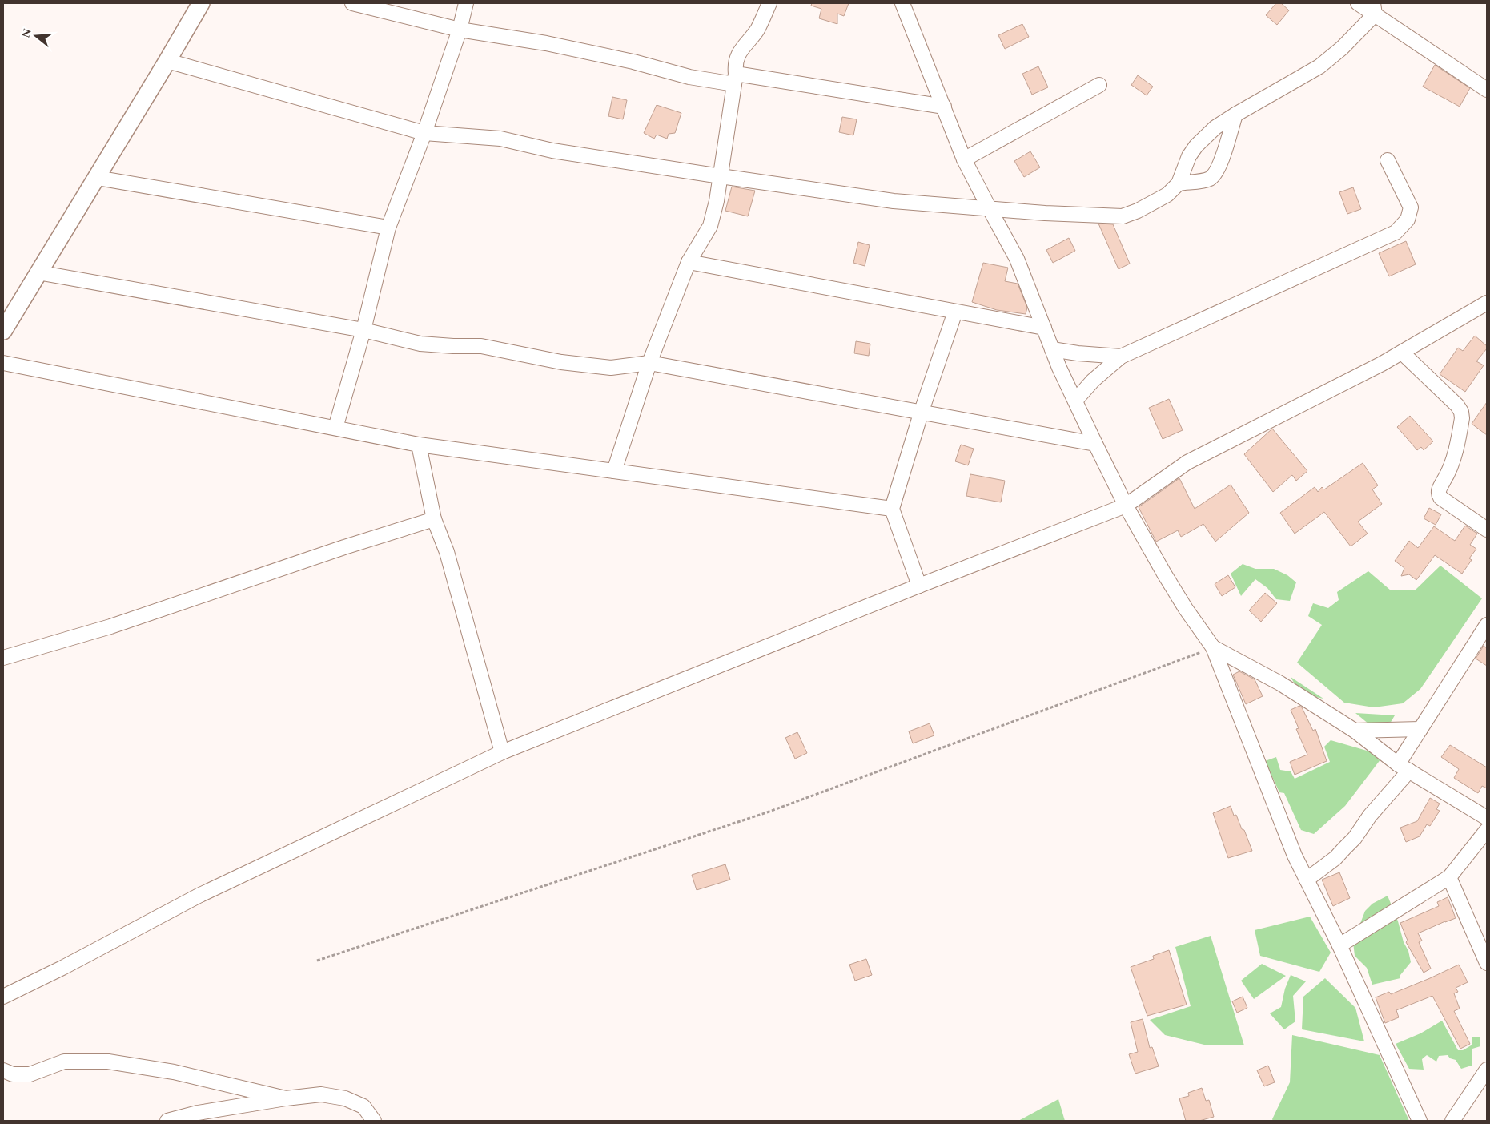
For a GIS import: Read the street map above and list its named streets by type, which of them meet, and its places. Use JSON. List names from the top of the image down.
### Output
{
  "north": "left"
}
